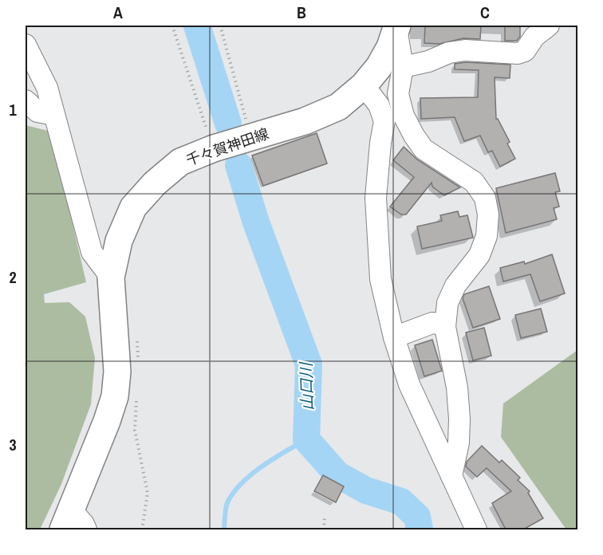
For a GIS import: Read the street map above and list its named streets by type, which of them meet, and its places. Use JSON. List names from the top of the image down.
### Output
{
  "streets": {
    "main road": ["千々賀神田線"]
  },
  "water": ["山口川"],
  "grid": {
    "columns": ["A", "B", "C"],
    "rows": ["1", "2", "3"]
  }
}
